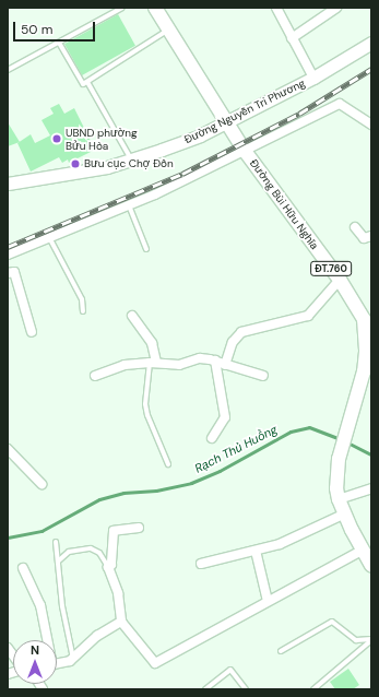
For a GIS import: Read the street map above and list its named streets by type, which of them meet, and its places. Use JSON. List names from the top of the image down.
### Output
{
  "streets": {
    "main road": ["Đường Nguyễn Tri Phương", "Đường Bùi Hữu Nghĩa", "ĐT.760"]
  },
  "crossings": [
    ["Đường Nguyễn Tri Phương", "Đường Bùi Hữu Nghĩa"],
    ["Đường Bùi Hữu Nghĩa", "ĐT.760"]
  ],
  "water": ["Rạch Thủ Huồng"],
  "places": ["UBND phường Bửu Hòa", "Bưu cục Chợ Đồn"],
  "scale_bar": "50 m",
  "north": "top"
}
